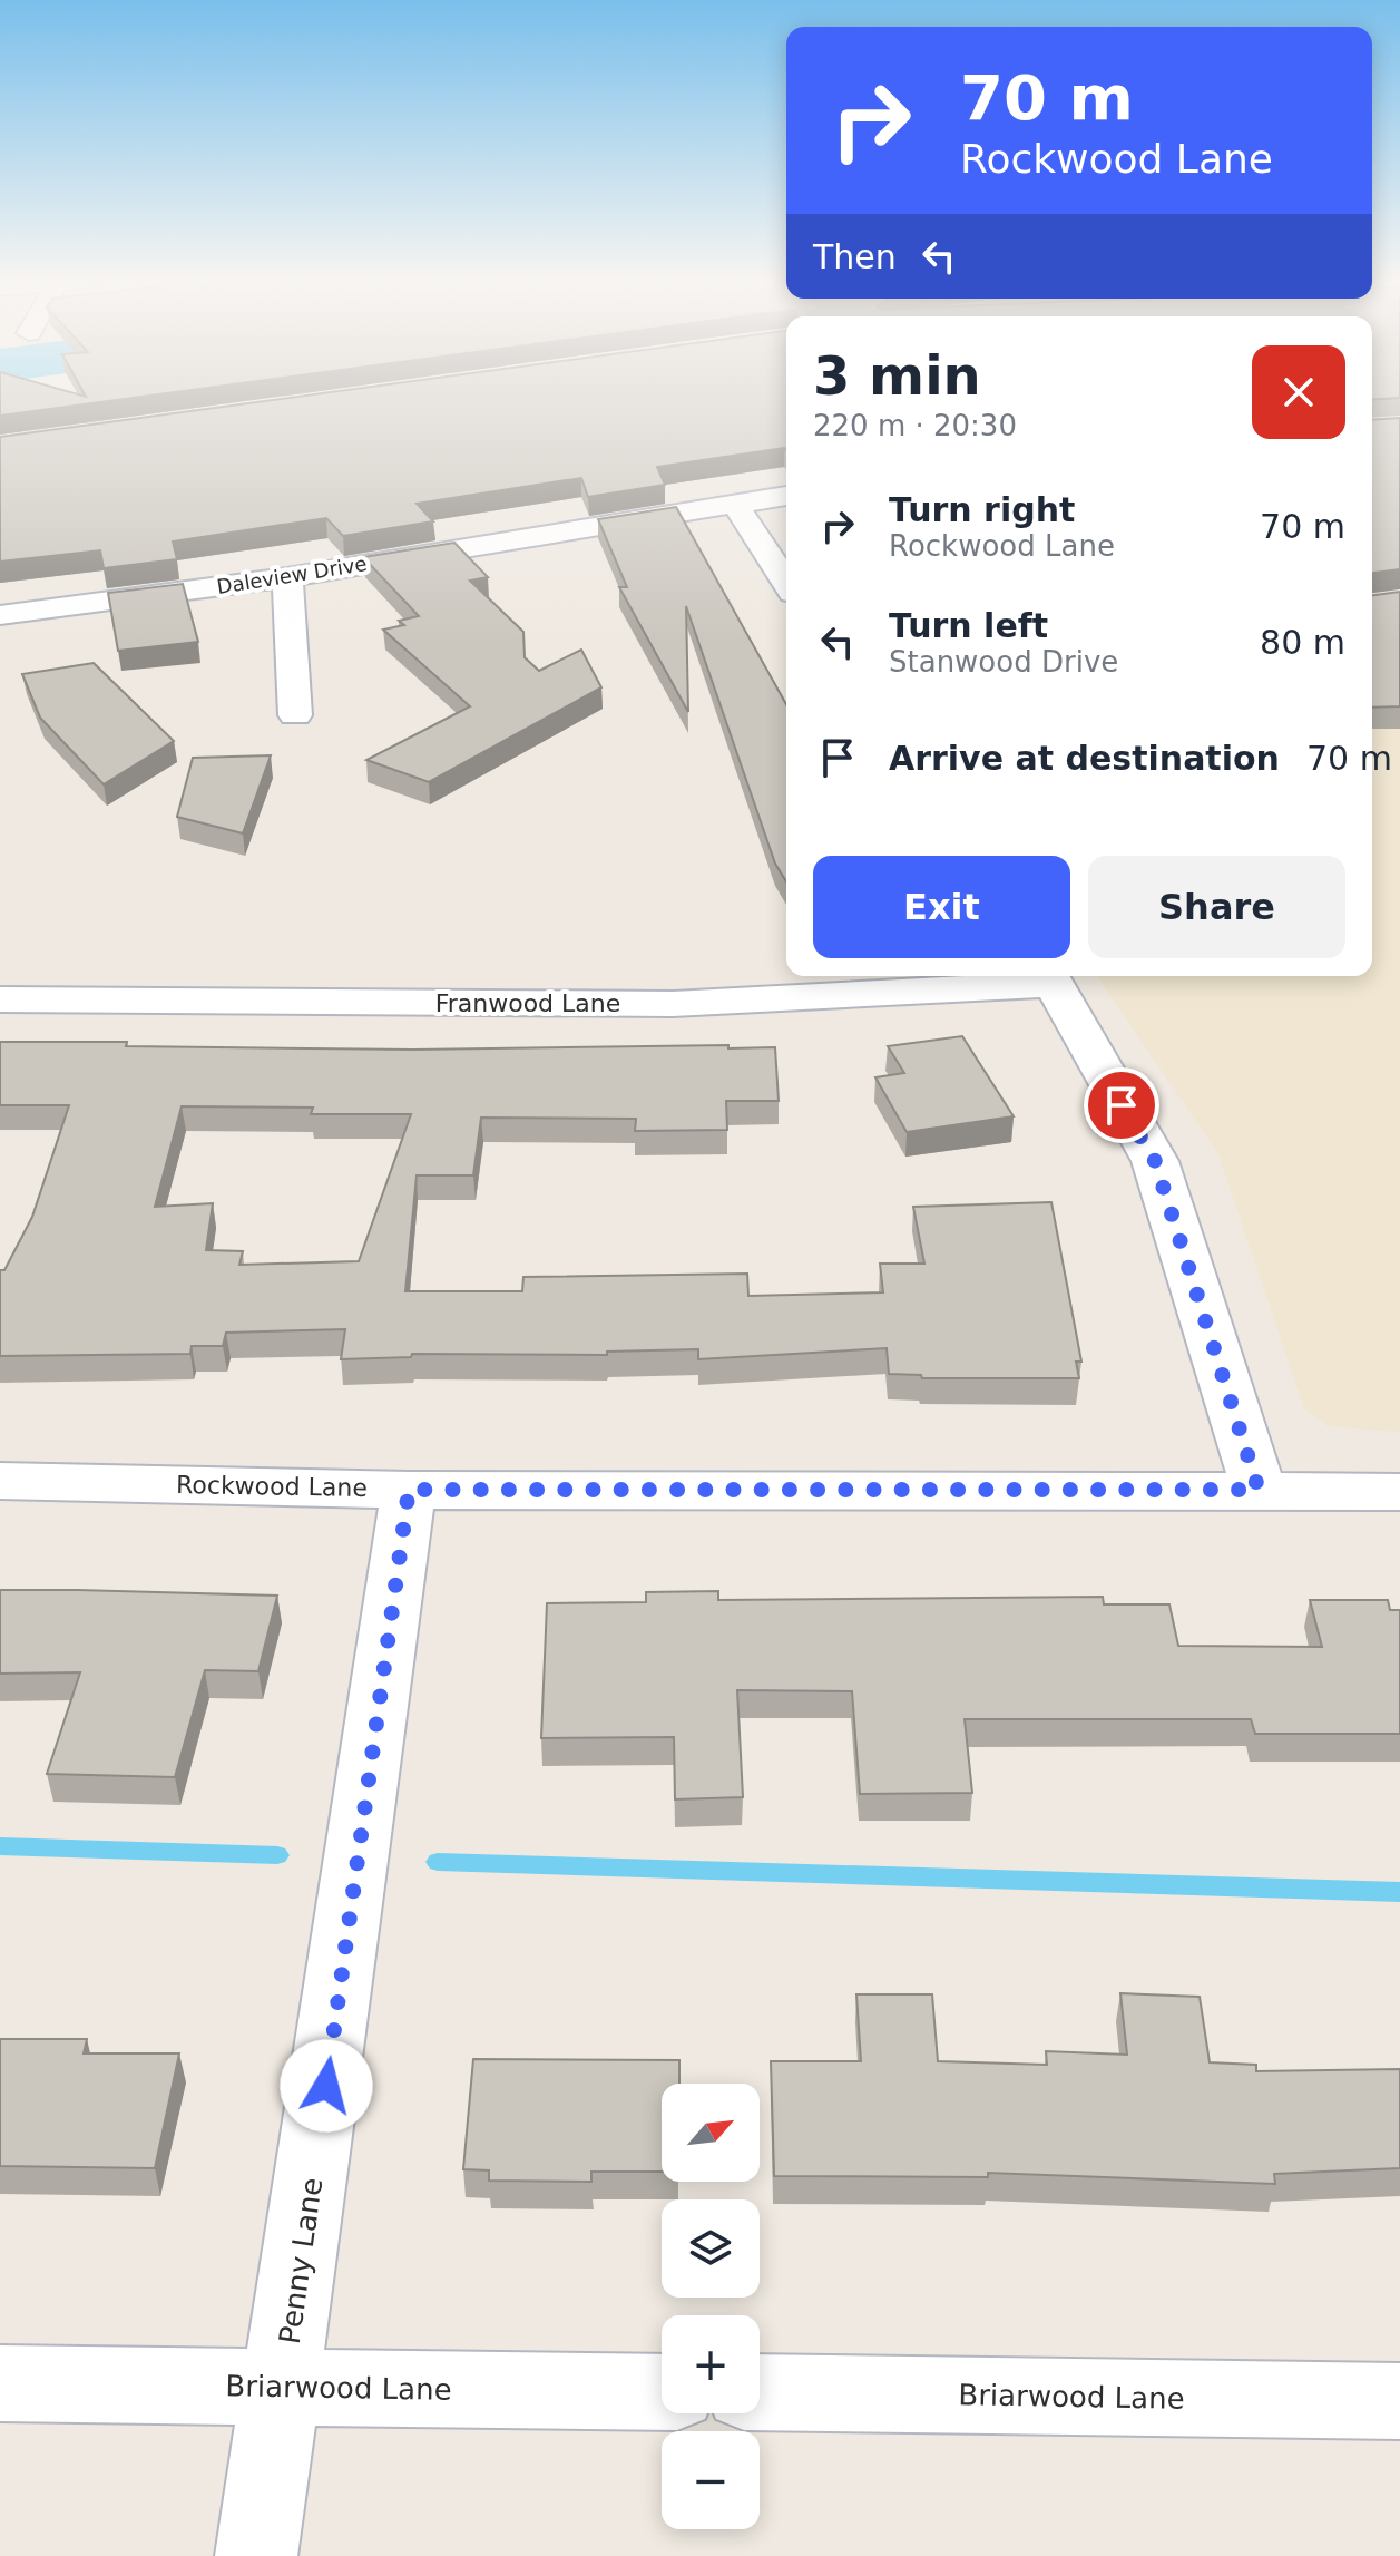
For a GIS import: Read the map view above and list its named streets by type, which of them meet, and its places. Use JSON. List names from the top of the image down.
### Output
{
  "streets": {
    "street": [
      "Daleview Drive",
      "Franwood Lane",
      "Rockwood Lane",
      "Penny Lane",
      "Briarwood Lane"
    ]
  },
  "crossings": [
    ["Rockwood Lane", "Penny Lane"],
    ["Penny Lane", "Briarwood Lane"]
  ],
  "north": "top right",
  "page": {
    "turn": ["70 m", "Rockwood Lane"],
    "then": "Then",
    "heading": ["3 min", "220 m · 20:30"],
    "list": [
      {
        "name": "Turn right",
        "note": "Rockwood Lane",
        "value": "70 m"
      },
      {
        "name": "Turn left",
        "note": "Stanwood Drive",
        "value": "80 m"
      },
      {
        "name": "Arrive at destination",
        "value": "70 m"
      }
    ],
    "buttons": ["Exit", "Share"],
    "map_buttons": ["+", "−"]
  }
}
